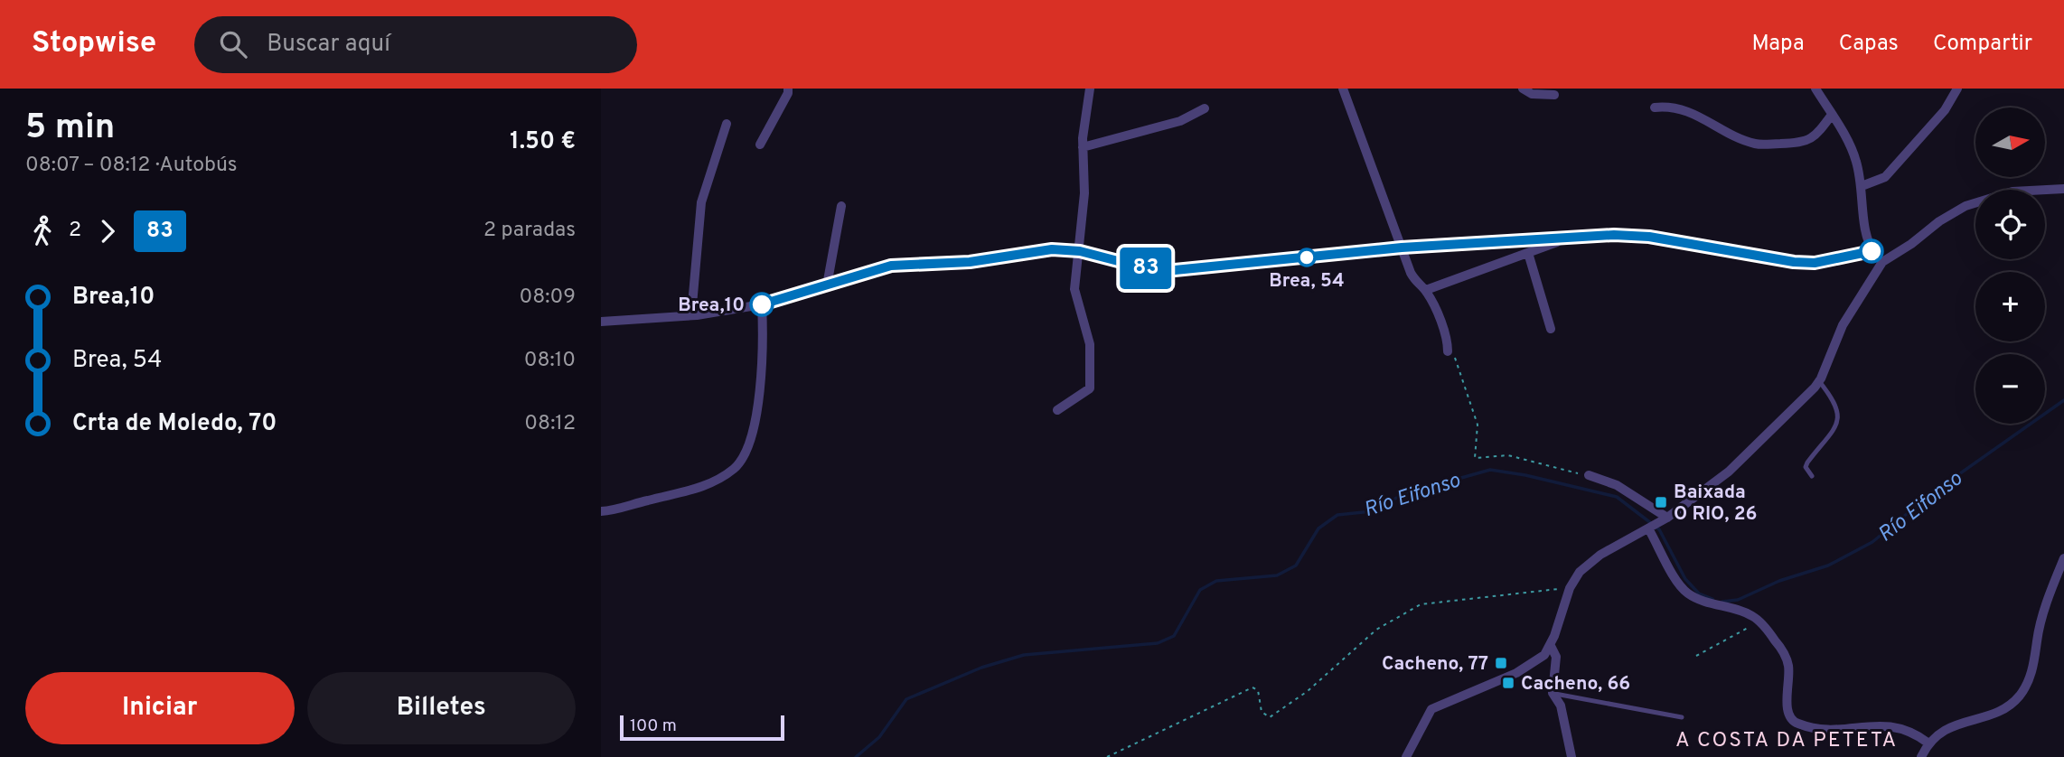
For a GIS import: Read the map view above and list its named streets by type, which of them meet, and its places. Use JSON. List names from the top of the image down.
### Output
{
  "districts": ["A COSTA DA PETETA"],
  "water": ["Río Eifonso"],
  "places": {
    "other": ["Brea, 54", "Brea,10"],
    "transit": ["Baixada O RIO, 26", "Cacheno, 77", "Cacheno, 66"]
  },
  "lines": ["bus line 83"],
  "scale_bar": "100 m",
  "north": "right",
  "page": {
    "header": "Stopwise",
    "search": "Buscar aquí",
    "nav": ["Mapa", "Capas", "Compartir"],
    "heading": ["5 min", "08:07 – 08:12 · Autobús", "1.50 €"],
    "on_map": "83",
    "map_buttons": ["+", "−"],
    "legs": ["2", "83", "2 paradas"],
    "list": [
      {
        "name": "Brea,10",
        "value": "08:09"
      },
      {
        "name": "Brea, 54",
        "value": "08:10"
      },
      {
        "name": "Crta de Moledo, 70",
        "value": "08:12"
      }
    ],
    "buttons": ["Iniciar", "Billetes"],
    "scale": "100 m"
  }
}
